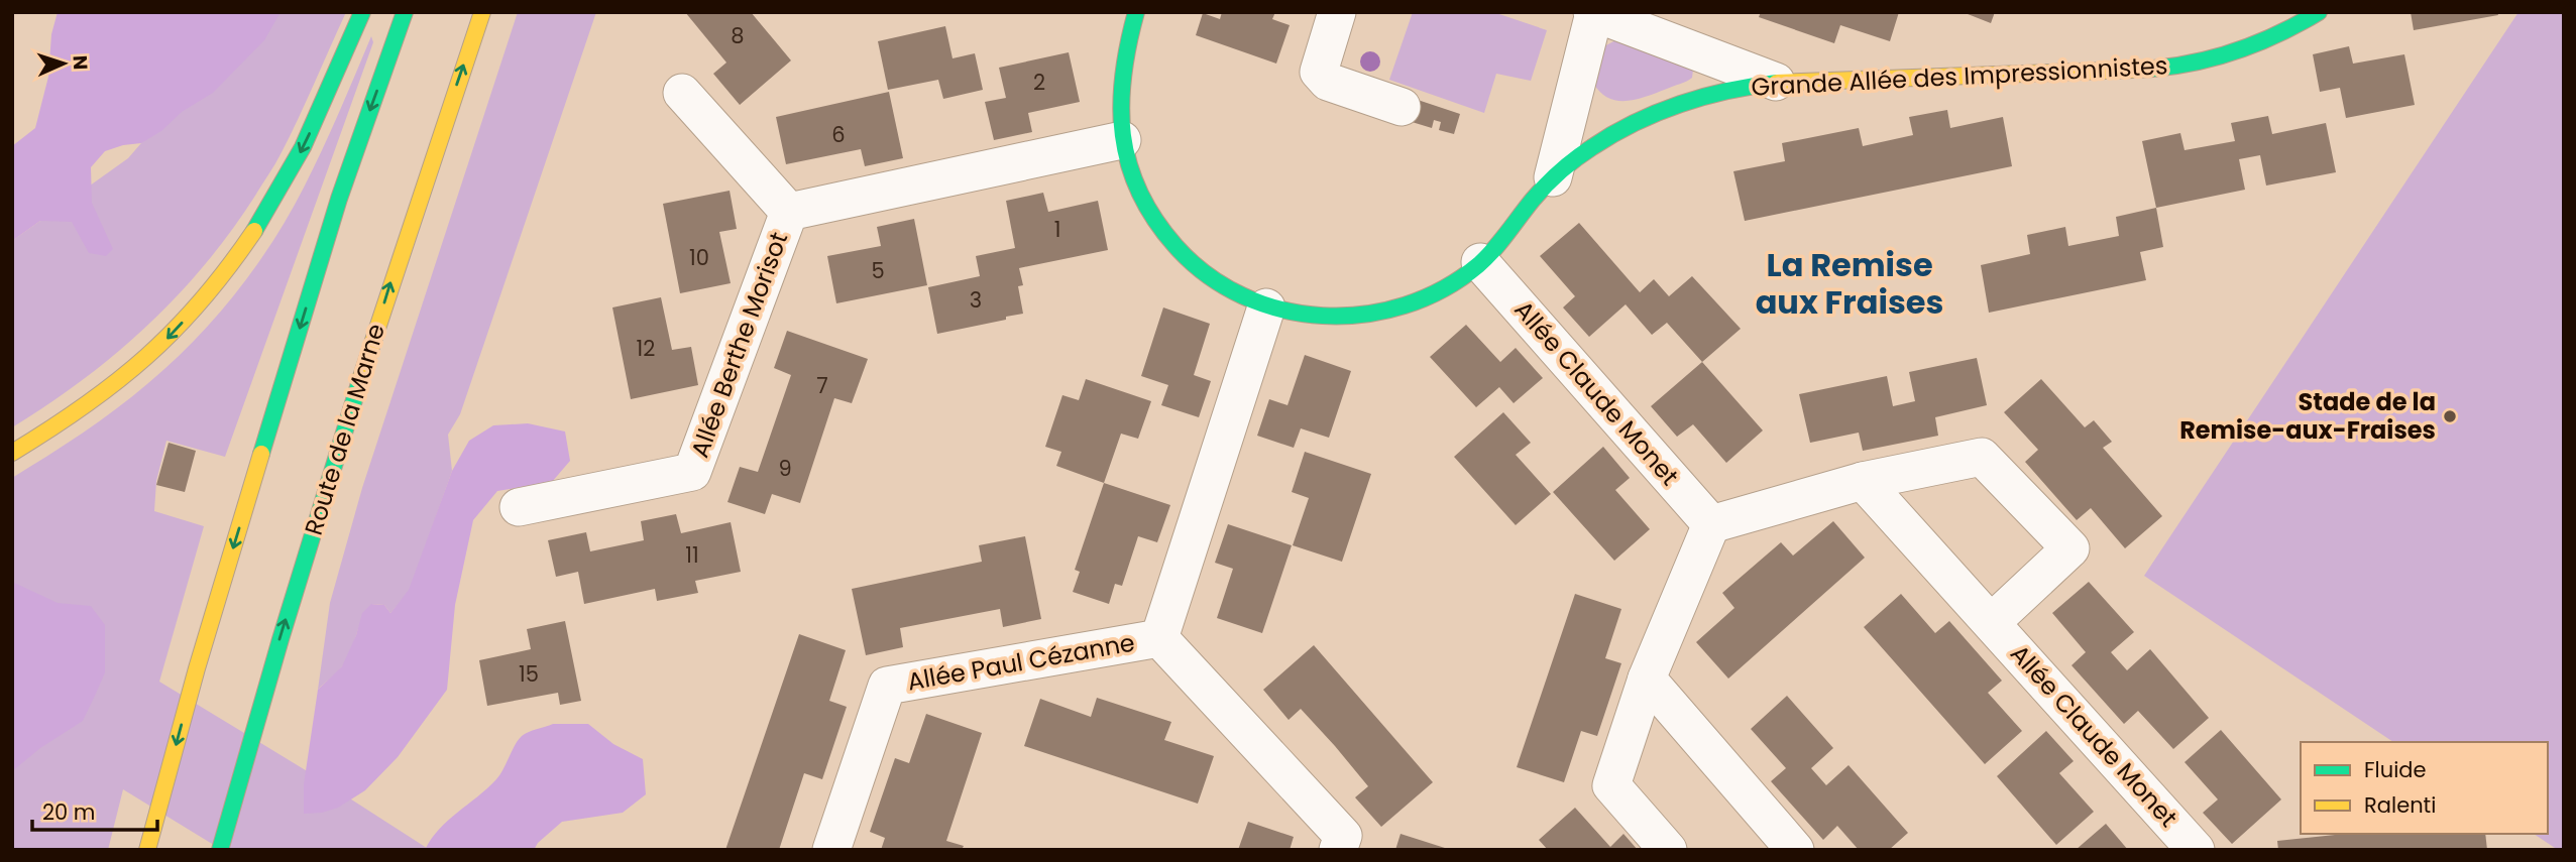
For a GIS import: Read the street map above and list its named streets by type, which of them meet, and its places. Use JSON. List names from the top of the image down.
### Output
{
  "streets": {
    "main road": ["Grande Allée des Impressionnistes", "Route de la Marne"],
    "street": ["Allée Berthe Morisot", "Allée Claude Monet", "Allée Paul Cézanne"]
  },
  "crossings": [
    ["Grande Allée des Impressionnistes", "Allée Berthe Morisot"],
    ["Grande Allée des Impressionnistes", "Allée Claude Monet"],
    ["Grande Allée des Impressionnistes", "Allée Paul Cézanne"]
  ],
  "districts": ["La Remise aux Fraises"],
  "places": ["Stade de la Remise-aux-Fraises"],
  "house_numbers": [
    "8",
    "2",
    "6",
    "1",
    "10",
    "5",
    "3",
    "12",
    "7",
    "9",
    "11",
    "15"
  ],
  "legend": ["Fluide", "Ralenti"],
  "scale_bar": "20 m",
  "north": "right"
}
